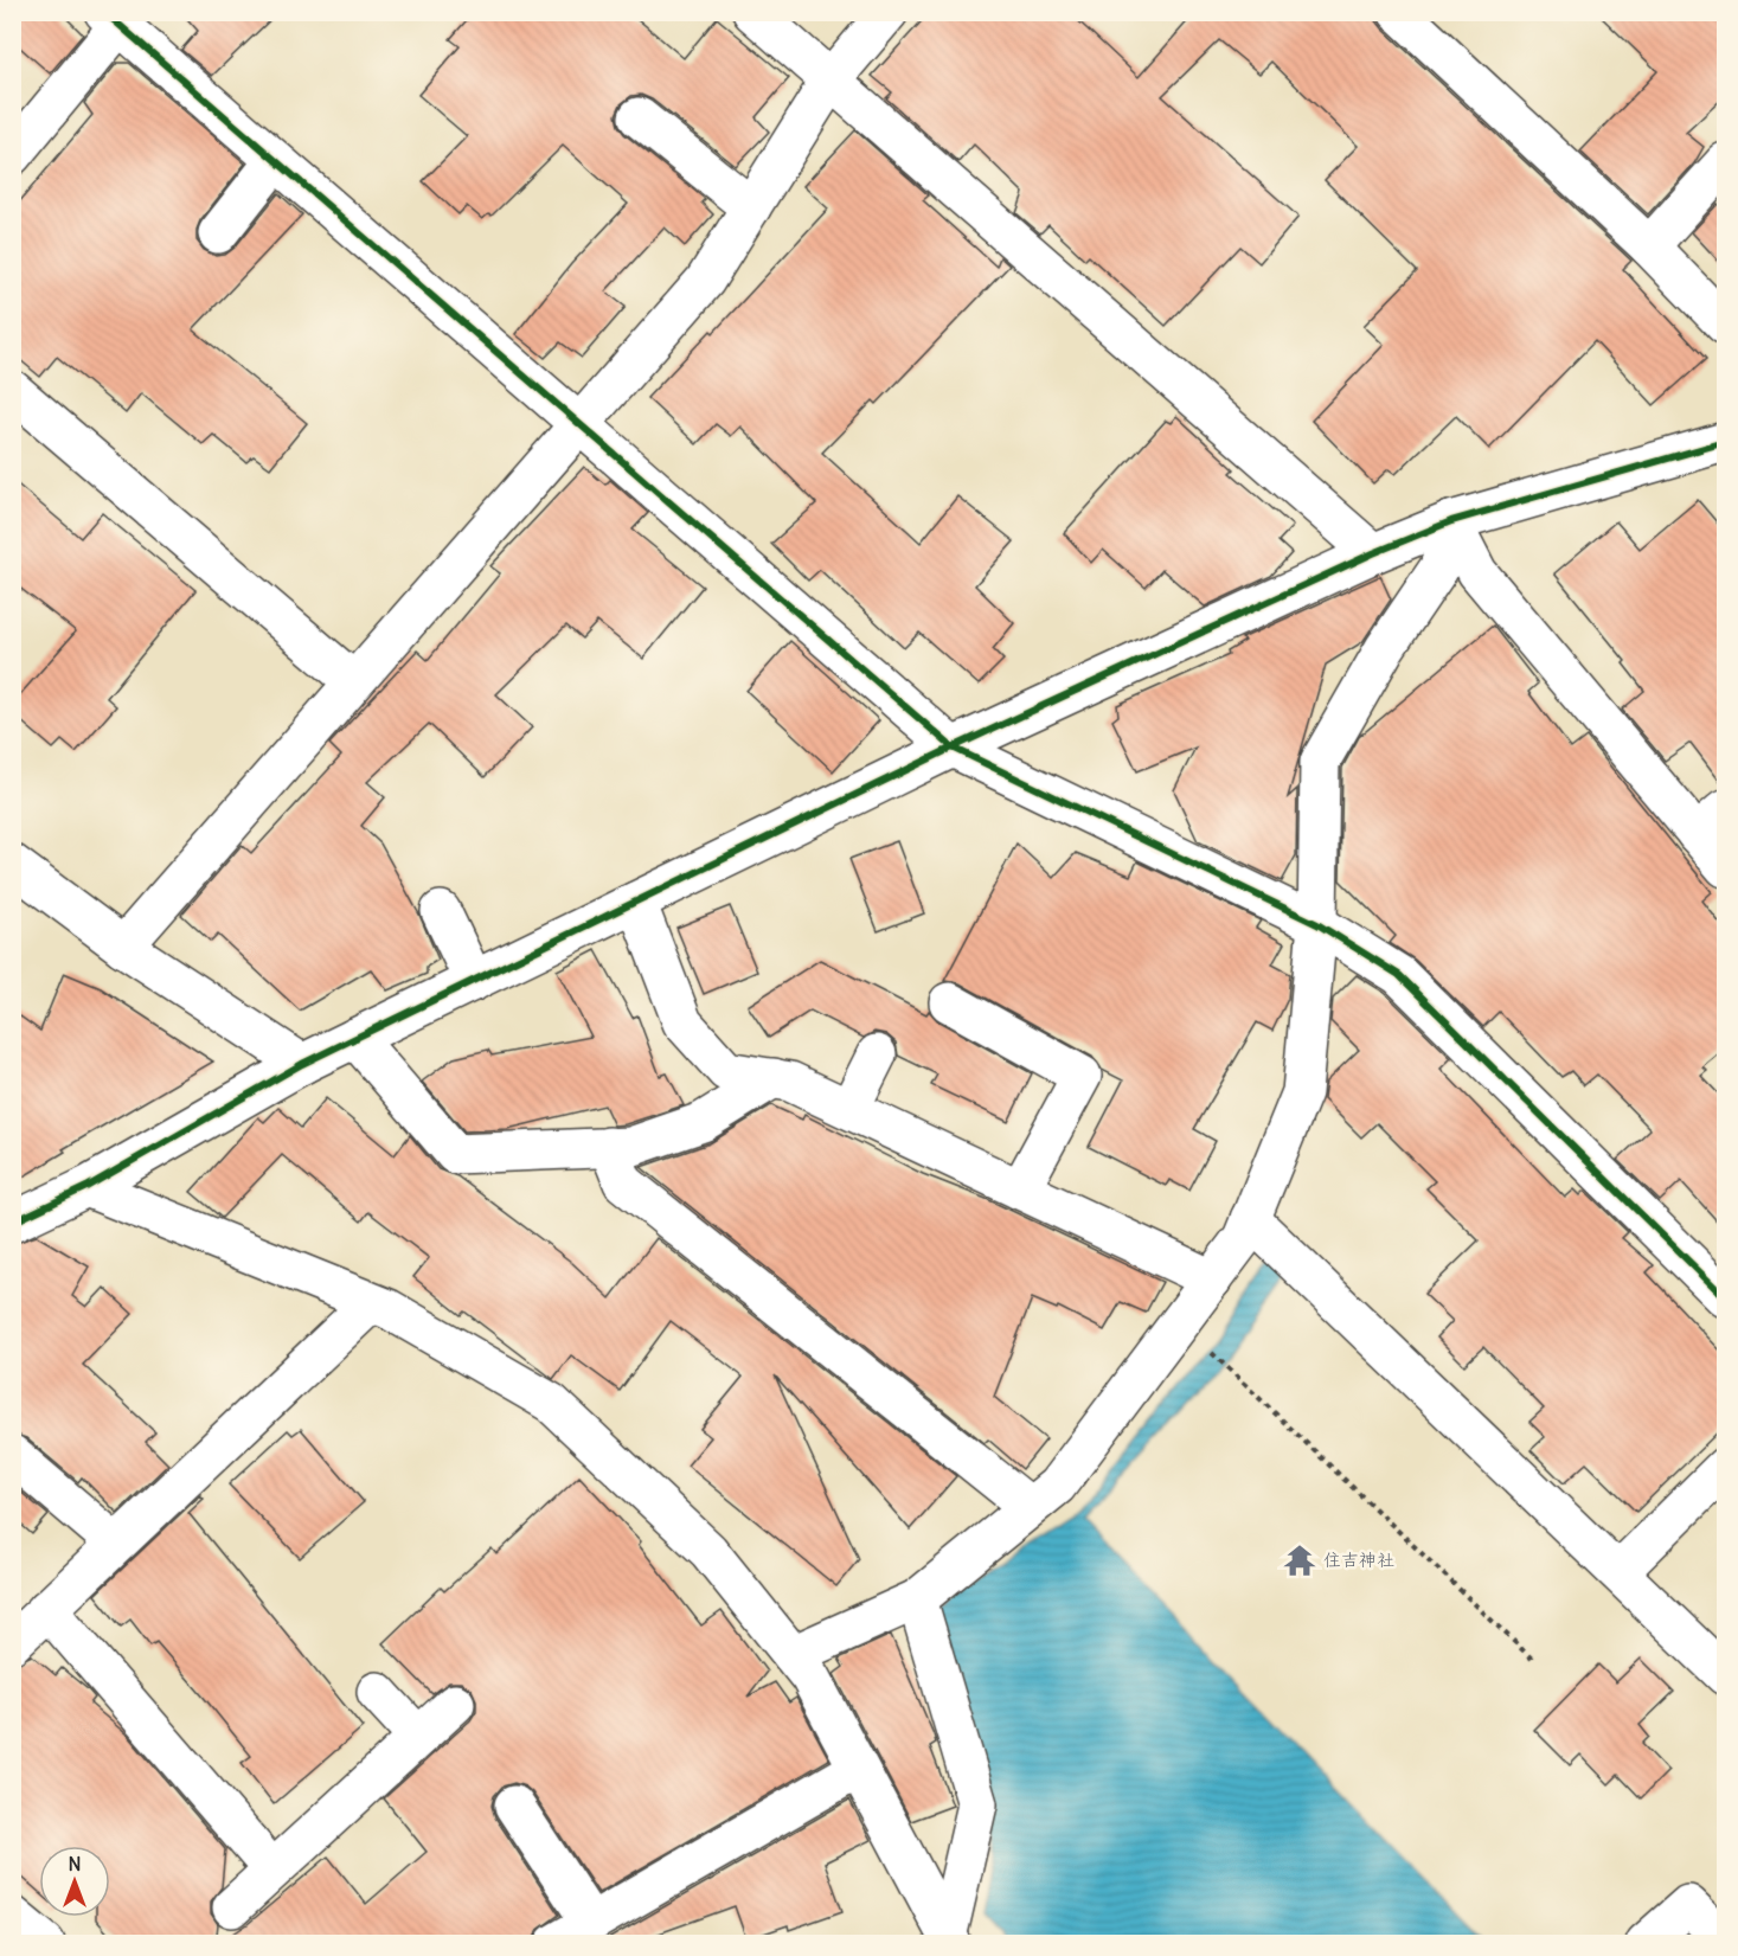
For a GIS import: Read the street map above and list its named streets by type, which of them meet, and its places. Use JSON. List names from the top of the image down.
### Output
{
  "places": {
    "temple": ["住吉神社"]
  },
  "north": "top"
}
